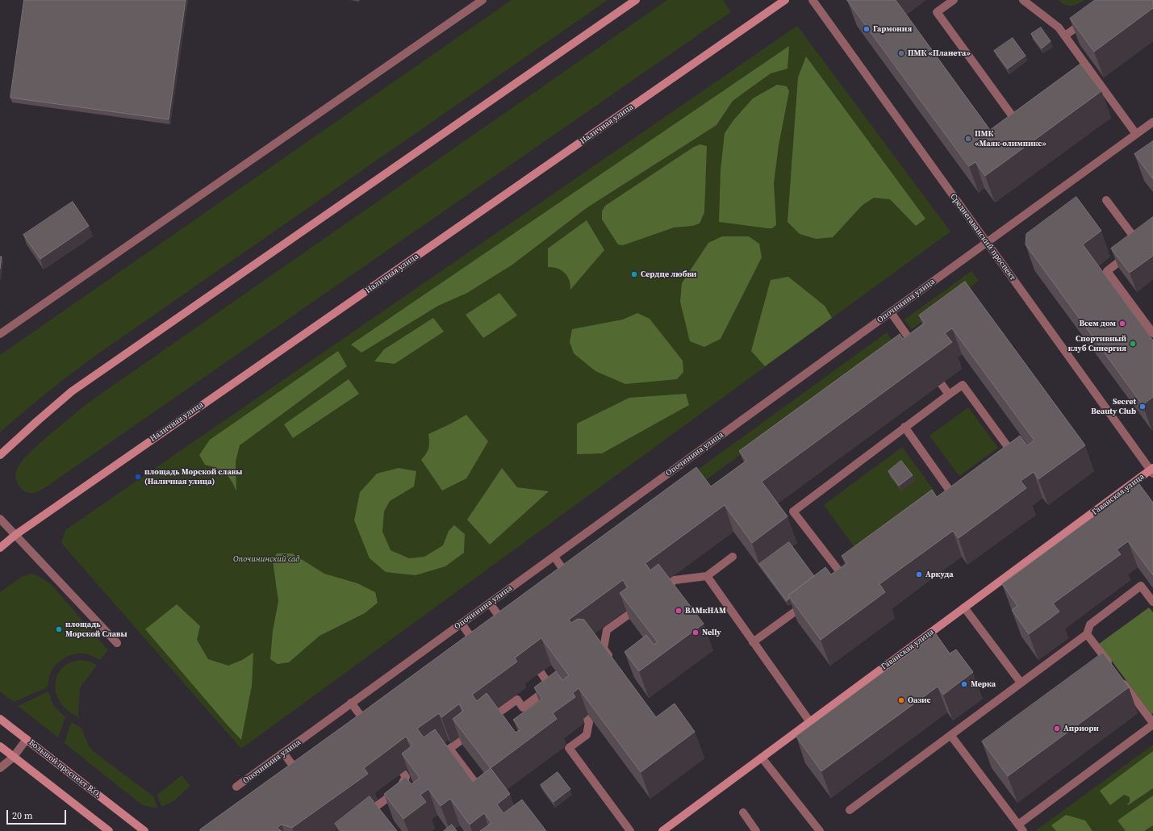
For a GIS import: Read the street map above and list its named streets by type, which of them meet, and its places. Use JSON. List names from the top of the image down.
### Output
{
  "streets": {
    "main road": ["Наличная улица", "Гаванская улица", "Большой проспект В.О."],
    "street": ["Среднегаванский проспект", "Опочинина улица"]
  },
  "crossings": [
    ["Среднегаванский проспект", "Опочинина улица"],
    ["Среднегаванский проспект", "Гаванская улица"]
  ],
  "parks": ["Опочининский сад"],
  "places": [
    "Гармония",
    "ПМК «Планета»",
    "ПМК «Маяк-олимпикс»",
    "Сердце любви",
    "Всем дом",
    "Спортивный клуб Синергия",
    "Secret Beauty Club",
    "площадь Морской славы (Наличная улица)",
    "Аркуда",
    "ВАМкНАМ",
    "площадь Морской Славы",
    "Nelly",
    "Мерка",
    "Оазис",
    "Априори"
  ],
  "scale_bar": "20 m"
}
